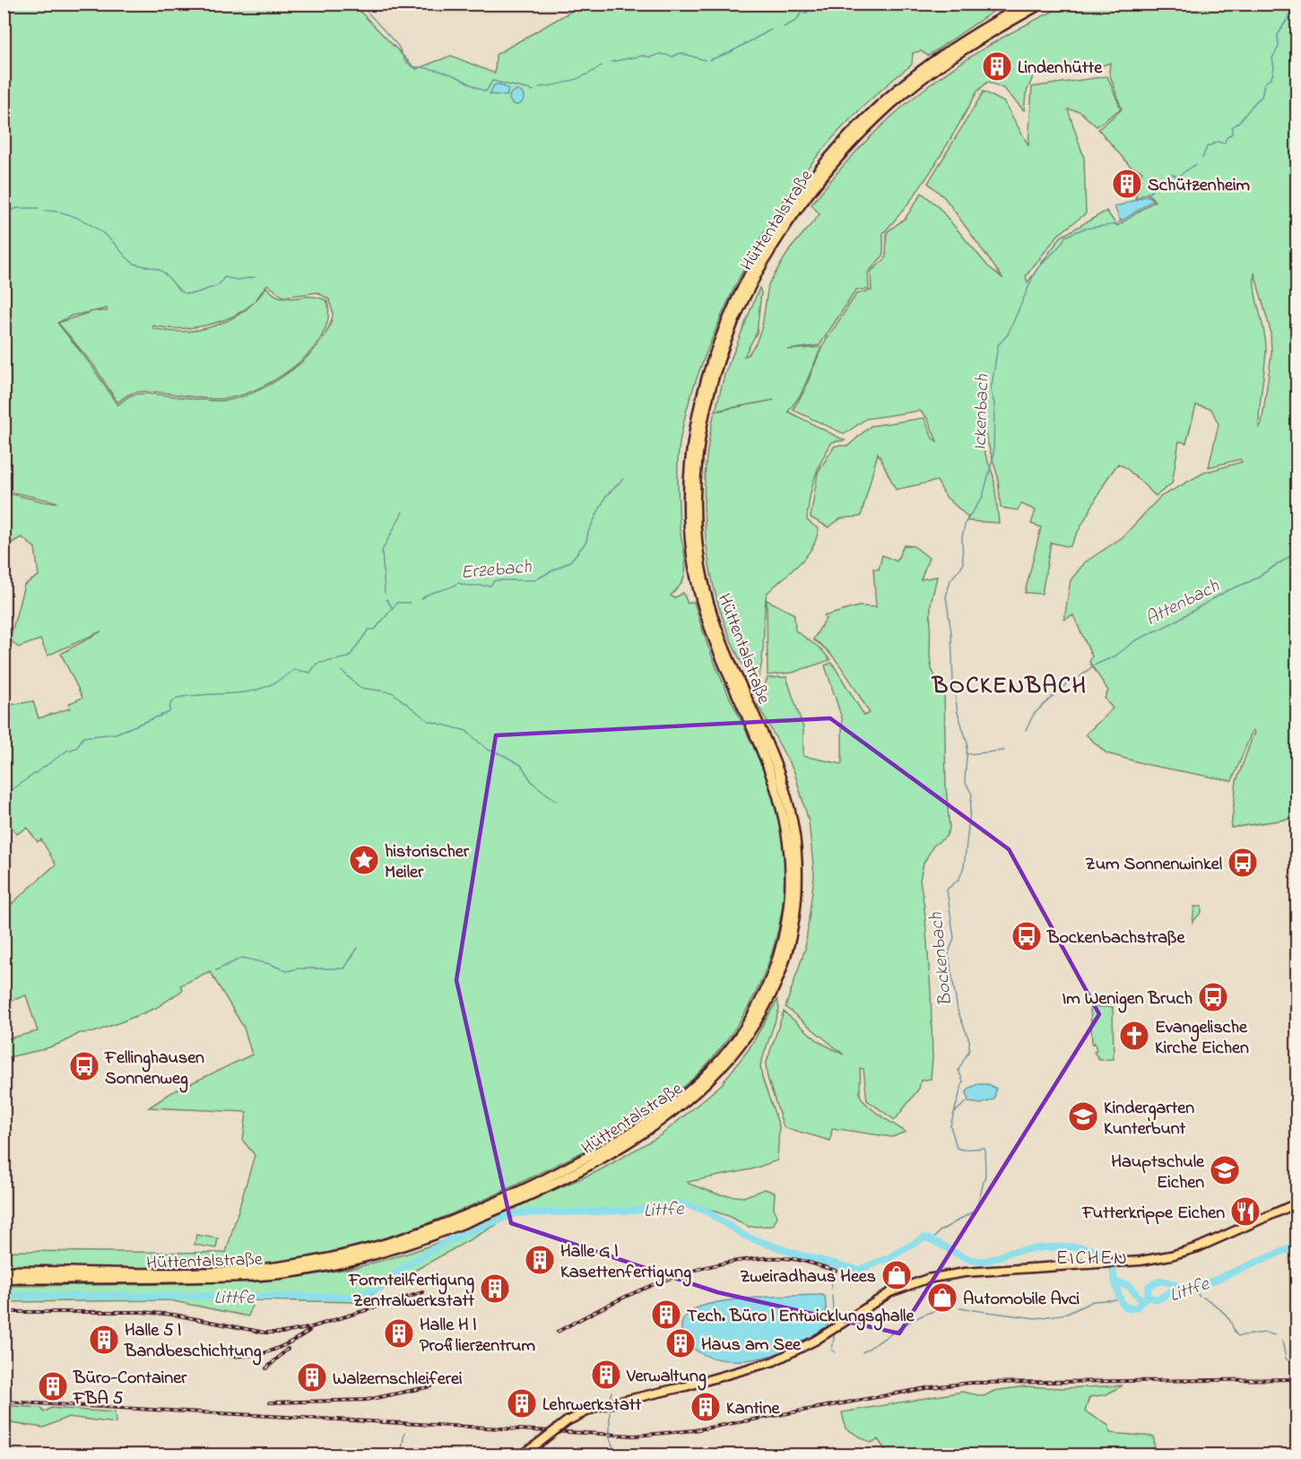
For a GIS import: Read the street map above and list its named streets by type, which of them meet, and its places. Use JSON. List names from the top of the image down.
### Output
{
  "streets": {
    "highway": ["Hüttentalstraße"]
  },
  "districts": ["BOCKENBACH", "EICHEN"],
  "water": [
    "Ickenbach",
    "Erzebach",
    "Attenbach",
    "Bockenbach",
    "Littfe"
  ],
  "places": {
    "building": [
      "Lindenhütte",
      "Schützenheim",
      "Halle G | Kasettenfertigung",
      "Formteilfertigung Zentralwerkstatt",
      "Tech. Büro | Entwicklungsghalle",
      "Halle H | Profilierzentrum",
      "Halle 5 | Bandbeschichtung",
      "Haus am See",
      "Verwaltung",
      "Walzernschleiferei",
      "Büro-Container FBA 5",
      "Lehrwerkstatt",
      "Kantine"
    ],
    "place": ["historischer Meiler"],
    "bus stop": [
      "Zum Sonnenwinkel",
      "Bockenbachstraße",
      "Im Wenigen Bruch",
      "Fellinghausen Sonnenweg"
    ],
    "church": ["Evangelische Kirche Eichen"],
    "school or university": ["Kindergarten Kunterbunt", "Hauptschule Eichen"],
    "restaurant": ["Futterkrippe Eichen"],
    "shop": ["Zweiradhaus Hees", "Automobile Avci"]
  }
}
